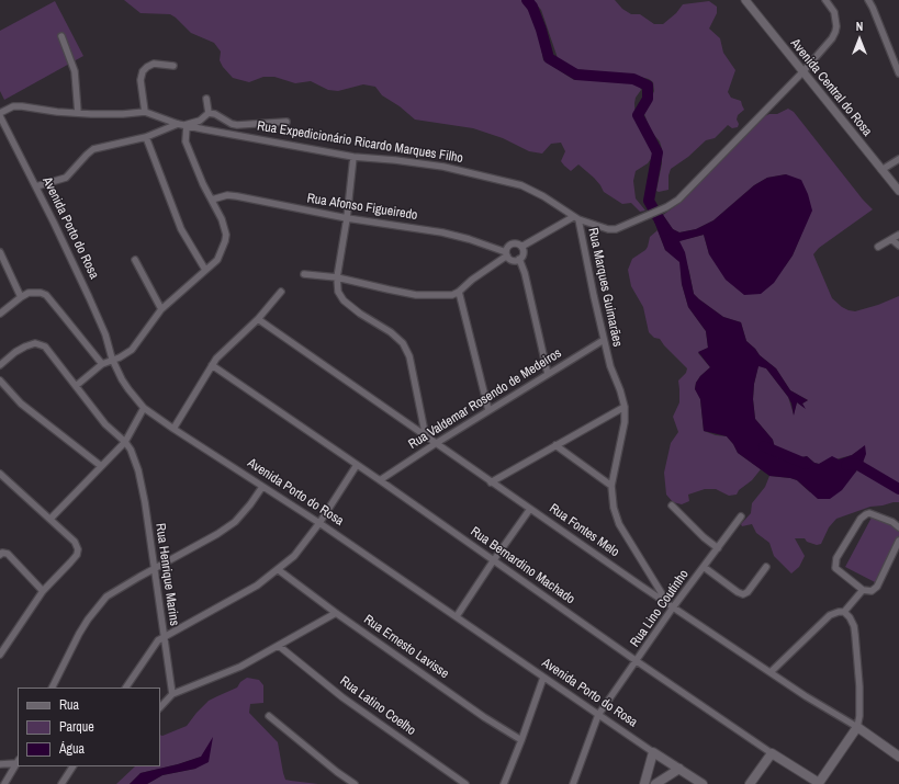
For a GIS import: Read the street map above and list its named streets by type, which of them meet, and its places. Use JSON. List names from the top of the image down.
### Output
{
  "streets": {
    "main road": ["Avenida Porto do Rosa", "Rua Fontes Melo", "Rua Bernardino Machado"],
    "street": [
      "Avenida Central do Rosa",
      "Rua Expedicionário Ricardo Marques Filho",
      "Rua Afonso Figueiredo",
      "Rua Marques Guimarães",
      "Rua Valdemar Rosendo de Medeiros",
      "Rua Henrique Marins",
      "Rua Lino Coutinho",
      "Rua Ernesto Lavisse",
      "Rua Latino Coelho"
    ]
  },
  "crossings": [
    ["Avenida Central do Rosa", "Rua Marques Guimarães"],
    ["Rua Expedicionário Ricardo Marques Filho", "Avenida Porto do Rosa"],
    ["Rua Expedicionário Ricardo Marques Filho", "Rua Marques Guimarães"],
    ["Avenida Porto do Rosa", "Rua Lino Coutinho"],
    ["Rua Marques Guimarães", "Rua Valdemar Rosendo de Medeiros"],
    ["Rua Marques Guimarães", "Rua Fontes Melo"],
    ["Rua Valdemar Rosendo de Medeiros", "Rua Fontes Melo"],
    ["Rua Valdemar Rosendo de Medeiros", "Rua Bernardino Machado"],
    ["Rua Fontes Melo", "Rua Lino Coutinho"],
    ["Rua Bernardino Machado", "Rua Lino Coutinho"]
  ],
  "legend": ["Rua", "Parque", "Água"],
  "north": "top"
}
